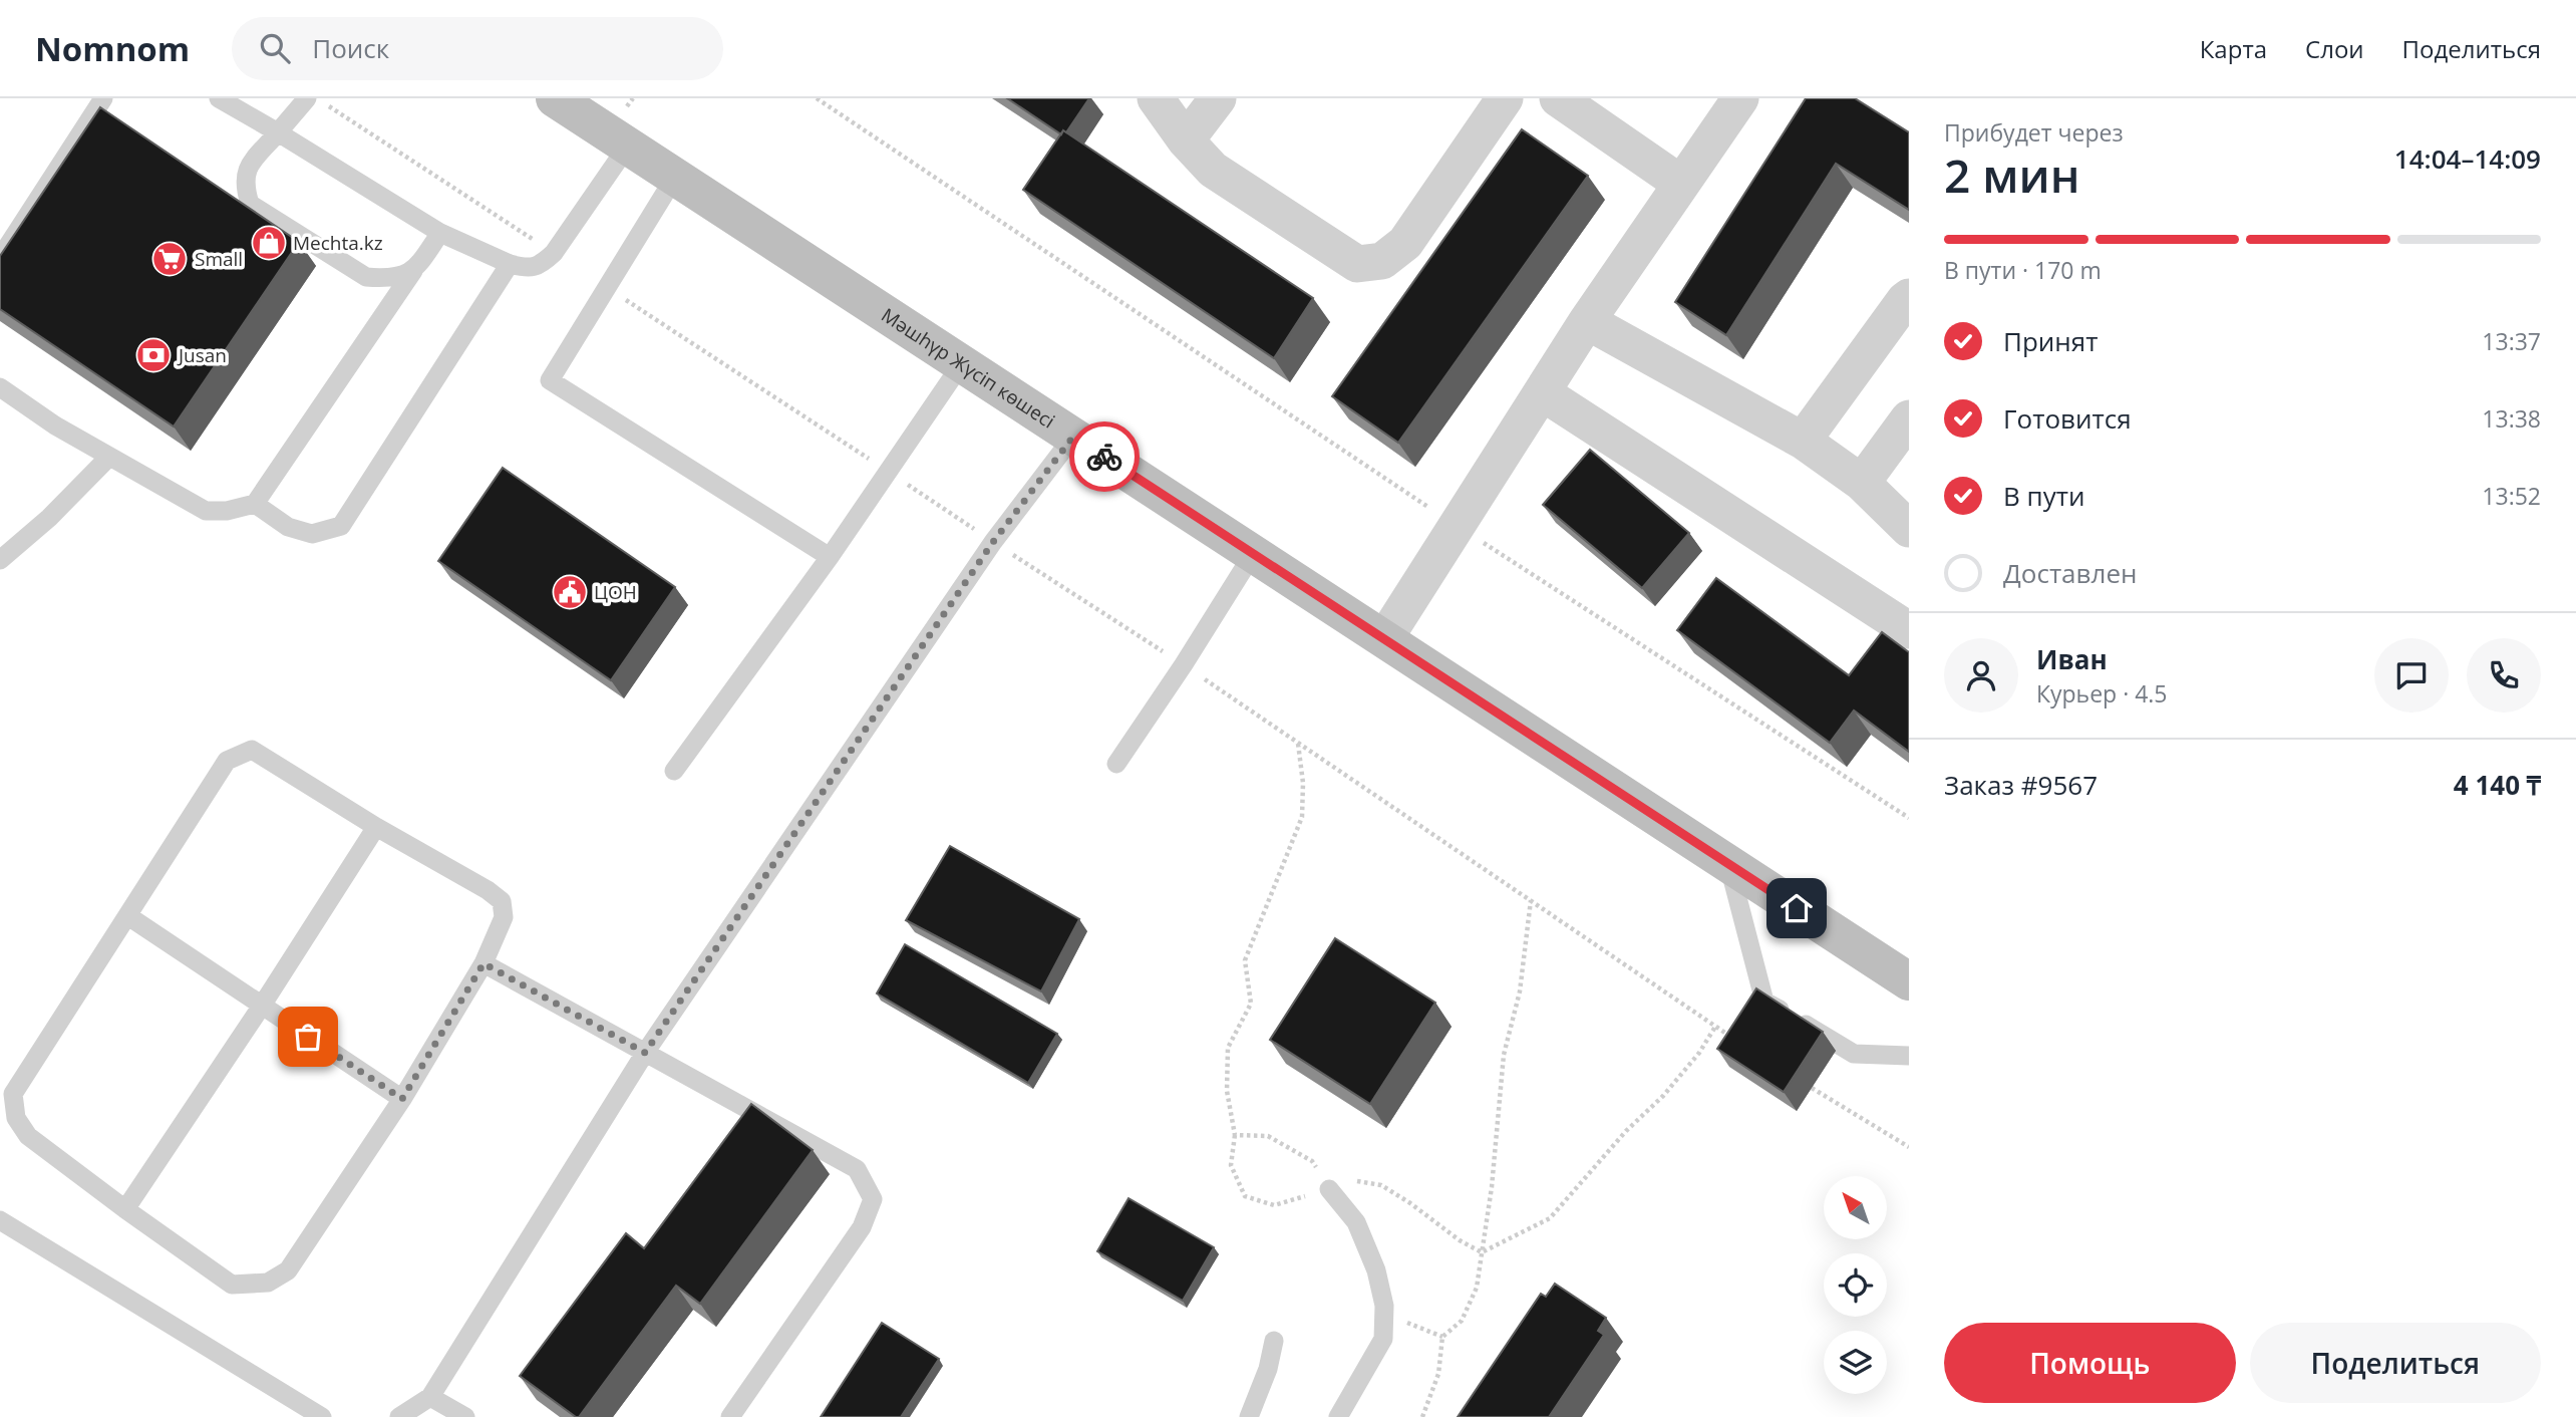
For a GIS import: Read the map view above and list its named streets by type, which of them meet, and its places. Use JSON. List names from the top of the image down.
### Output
{
  "streets": {
    "main road": ["Мәшһүр Жүсіп көшесі"]
  },
  "places": {
    "shop": ["Mechta.kz"],
    "supermarket": ["Small"],
    "bank": ["Jusan"],
    "public building": ["ЦОН"]
  },
  "north": "top left",
  "page": {
    "header": "Nomnom",
    "search": "Поиск",
    "nav": ["Карта", "Слои", "Поделиться"],
    "heading": ["2 мин", "Прибудет через", "14:04–14:09"],
    "panel": [
      "Иван",
      "Курьер · 4.5",
      "Заказ #9567",
      "4 140 ₸"
    ],
    "bar": "В пути · 170 m",
    "list": [
      ["Принят", "13:37"],
      ["Готовится", "13:38"],
      ["В пути", "13:52"],
      "Доставлен"
    ],
    "buttons": ["Помощь", "Поделиться"]
  }
}
